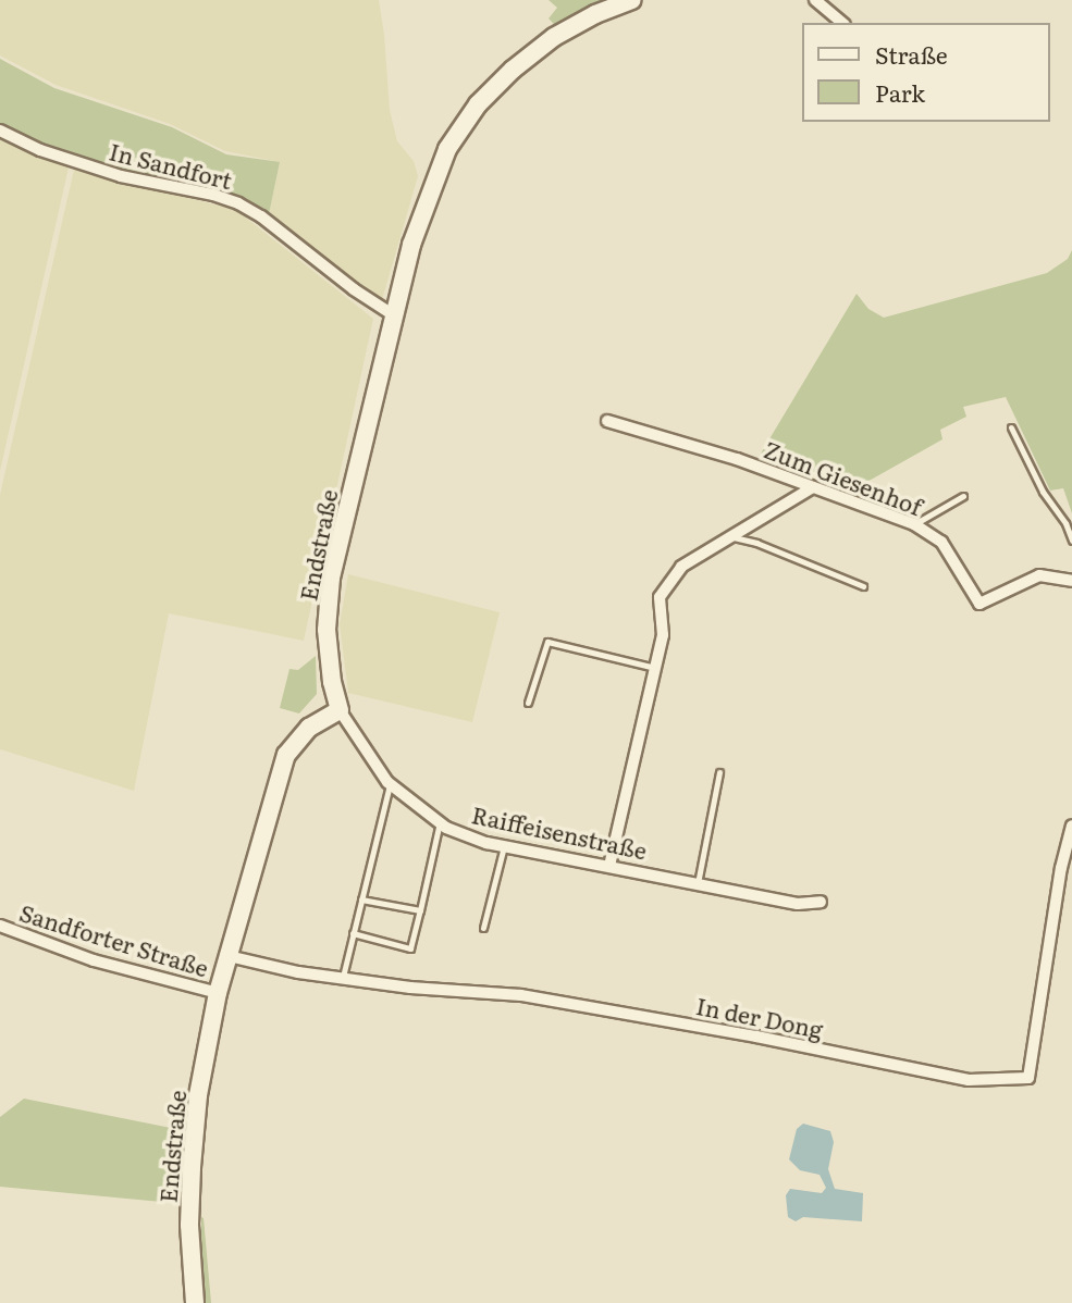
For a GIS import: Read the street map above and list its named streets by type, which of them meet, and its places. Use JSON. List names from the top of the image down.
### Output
{
  "streets": {
    "street": [
      "In Sandfort",
      "Zum Giesenhof",
      "Endstraße",
      "Raiffeisenstraße",
      "Sandforter Straße",
      "In der Dong"
    ]
  },
  "crossings": [
    ["In Sandfort", "Endstraße"],
    ["Endstraße", "Raiffeisenstraße"],
    ["Endstraße", "Sandforter Straße"],
    ["Endstraße", "In der Dong"]
  ],
  "legend": ["Straße", "Park"]
}
